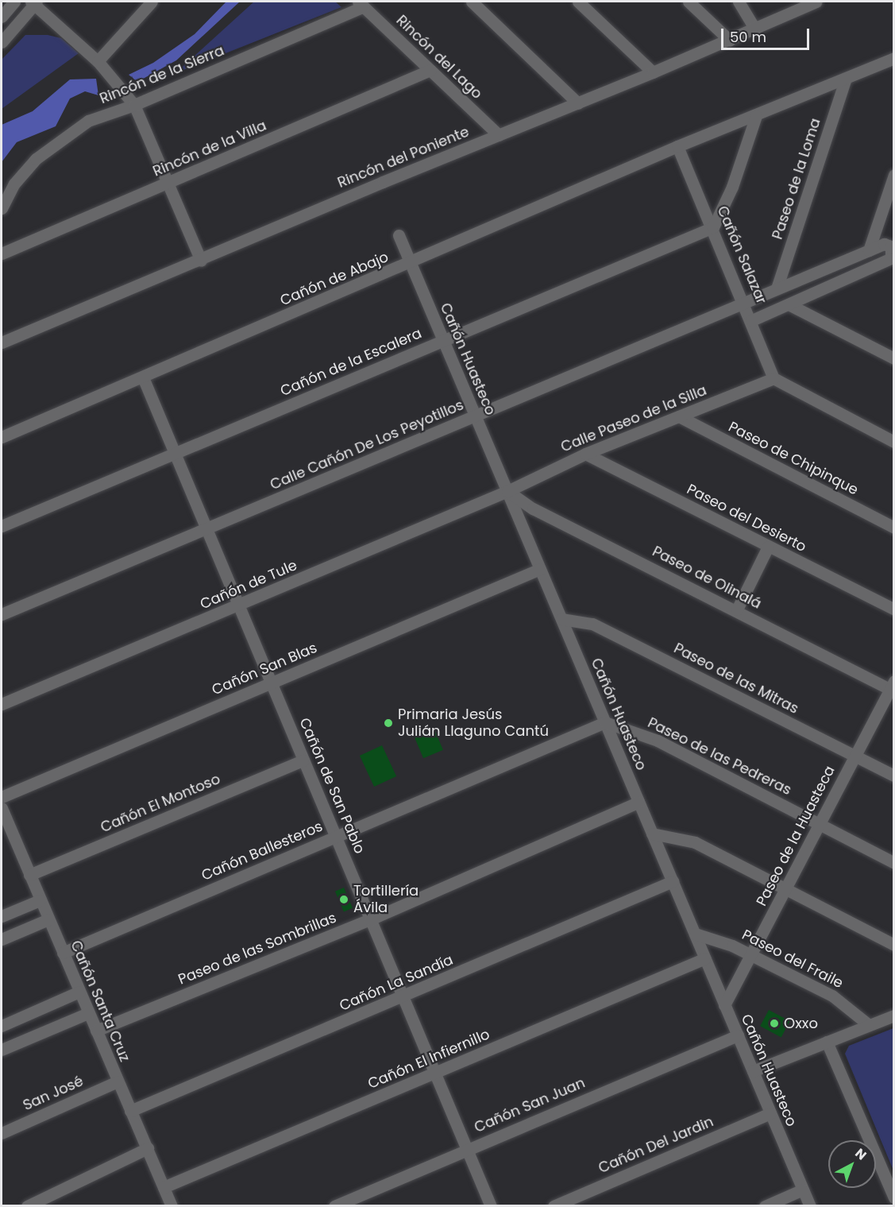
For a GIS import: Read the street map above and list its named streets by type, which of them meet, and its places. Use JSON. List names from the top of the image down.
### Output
{
  "streets": {
    "street": [
      "Rincón del Lago",
      "Rincón de la Sierra",
      "Rincón de la Villa",
      "Rincón del Poniente",
      "Paseo de la Loma",
      "Cañón Salazar",
      "Cañón de Abajo",
      "Cañón Huasteco",
      "Cañón de la Escalera",
      "Calle Paseo de la Silla",
      "Calle Cañón De Los Peyotillos",
      "Paseo de Chipinque",
      "Paseo del Desierto",
      "Paseo de Olinalá",
      "Cañón de Tule",
      "Cañón San Blas",
      "Paseo de las Mitras",
      "Paseo de las Pedreras",
      "Cañón de San Pablo",
      "Cañón El Montoso",
      "Paseo de la Huasteca",
      "Cañón Ballesteros",
      "Paseo de las Sombrillas",
      "Paseo del Fraile",
      "Cañón La Sandía",
      "Cañón Santa Cruz",
      "Cañón El Infiernillo",
      "San José",
      "Cañón San Juan",
      "Cañón Del Jardin"
    ]
  },
  "crossings": [
    ["Rincón del Lago", "Rincón de la Sierra"],
    ["Rincón del Lago", "Rincón de la Villa"],
    ["Rincón del Lago", "Rincón del Poniente"],
    ["Paseo de la Loma", "Cañón de Abajo"],
    ["Paseo de la Loma", "Calle Cañón De Los Peyotillos"],
    ["Cañón Salazar", "Cañón de Abajo"],
    ["Cañón Salazar", "Cañón de la Escalera"],
    ["Cañón Salazar", "Calle Paseo de la Silla"],
    ["Cañón Salazar", "Calle Cañón De Los Peyotillos"],
    ["Cañón de Abajo", "Cañón Huasteco"],
    ["Cañón de Abajo", "Cañón de San Pablo"],
    ["Cañón Huasteco", "Cañón de la Escalera"],
    ["Cañón Huasteco", "Calle Paseo de la Silla"],
    ["Cañón Huasteco", "Calle Cañón De Los Peyotillos"],
    ["Cañón Huasteco", "Paseo de Olinalá"],
    ["Cañón Huasteco", "Cañón de Tule"],
    ["Cañón Huasteco", "Cañón San Blas"],
    ["Cañón Huasteco", "Paseo de las Mitras"],
    ["Cañón Huasteco", "Paseo de las Pedreras"],
    ["Cañón Huasteco", "Paseo de la Huasteca"],
    ["Cañón Huasteco", "Cañón Ballesteros"],
    ["Cañón Huasteco", "Paseo de las Sombrillas"],
    ["Cañón Huasteco", "Paseo del Fraile"],
    ["Cañón Huasteco", "Cañón La Sandía"],
    ["Cañón Huasteco", "Cañón El Infiernillo"],
    ["Cañón Huasteco", "Cañón San Juan"],
    ["Cañón Huasteco", "Cañón Del Jardin"],
    ["Cañón de la Escalera", "Cañón de San Pablo"],
    ["Calle Paseo de la Silla", "Paseo de Chipinque"],
    ["Calle Paseo de la Silla", "Paseo del Desierto"],
    ["Calle Paseo de la Silla", "Paseo de Olinalá"],
    ["Calle Paseo de la Silla", "Cañón de Tule"],
    ["Calle Cañón De Los Peyotillos", "Cañón de San Pablo"],
    ["Paseo de Olinalá", "Cañón de Tule"],
    ["Paseo de Olinalá", "Paseo de la Huasteca"],
    ["Cañón de Tule", "Cañón de San Pablo"],
    ["Cañón San Blas", "Cañón de San Pablo"],
    ["Paseo de las Mitras", "Paseo de la Huasteca"],
    ["Paseo de las Pedreras", "Paseo de la Huasteca"],
    ["Paseo de las Pedreras", "Cañón Ballesteros"],
    ["Cañón de San Pablo", "Cañón El Montoso"],
    ["Cañón de San Pablo", "Cañón Ballesteros"],
    ["Cañón de San Pablo", "Paseo de las Sombrillas"],
    ["Cañón de San Pablo", "Cañón La Sandía"],
    ["Cañón de San Pablo", "Cañón El Infiernillo"],
    ["Cañón de San Pablo", "Cañón San Juan"],
    ["Cañón El Montoso", "Cañón Santa Cruz"],
    ["Paseo de la Huasteca", "Paseo del Fraile"],
    ["Cañón Ballesteros", "Cañón Santa Cruz"],
    ["Paseo de las Sombrillas", "Cañón Santa Cruz"],
    ["Cañón La Sandía", "Cañón Santa Cruz"],
    ["Cañón Santa Cruz", "Cañón El Infiernillo"],
    ["Cañón Santa Cruz", "San José"]
  ],
  "places": ["Primaria Jesús Julián Llaguno Cantú", "Tortillería Ávila", "Oxxo"],
  "scale_bar": "50 m",
  "north": "top right"
}
